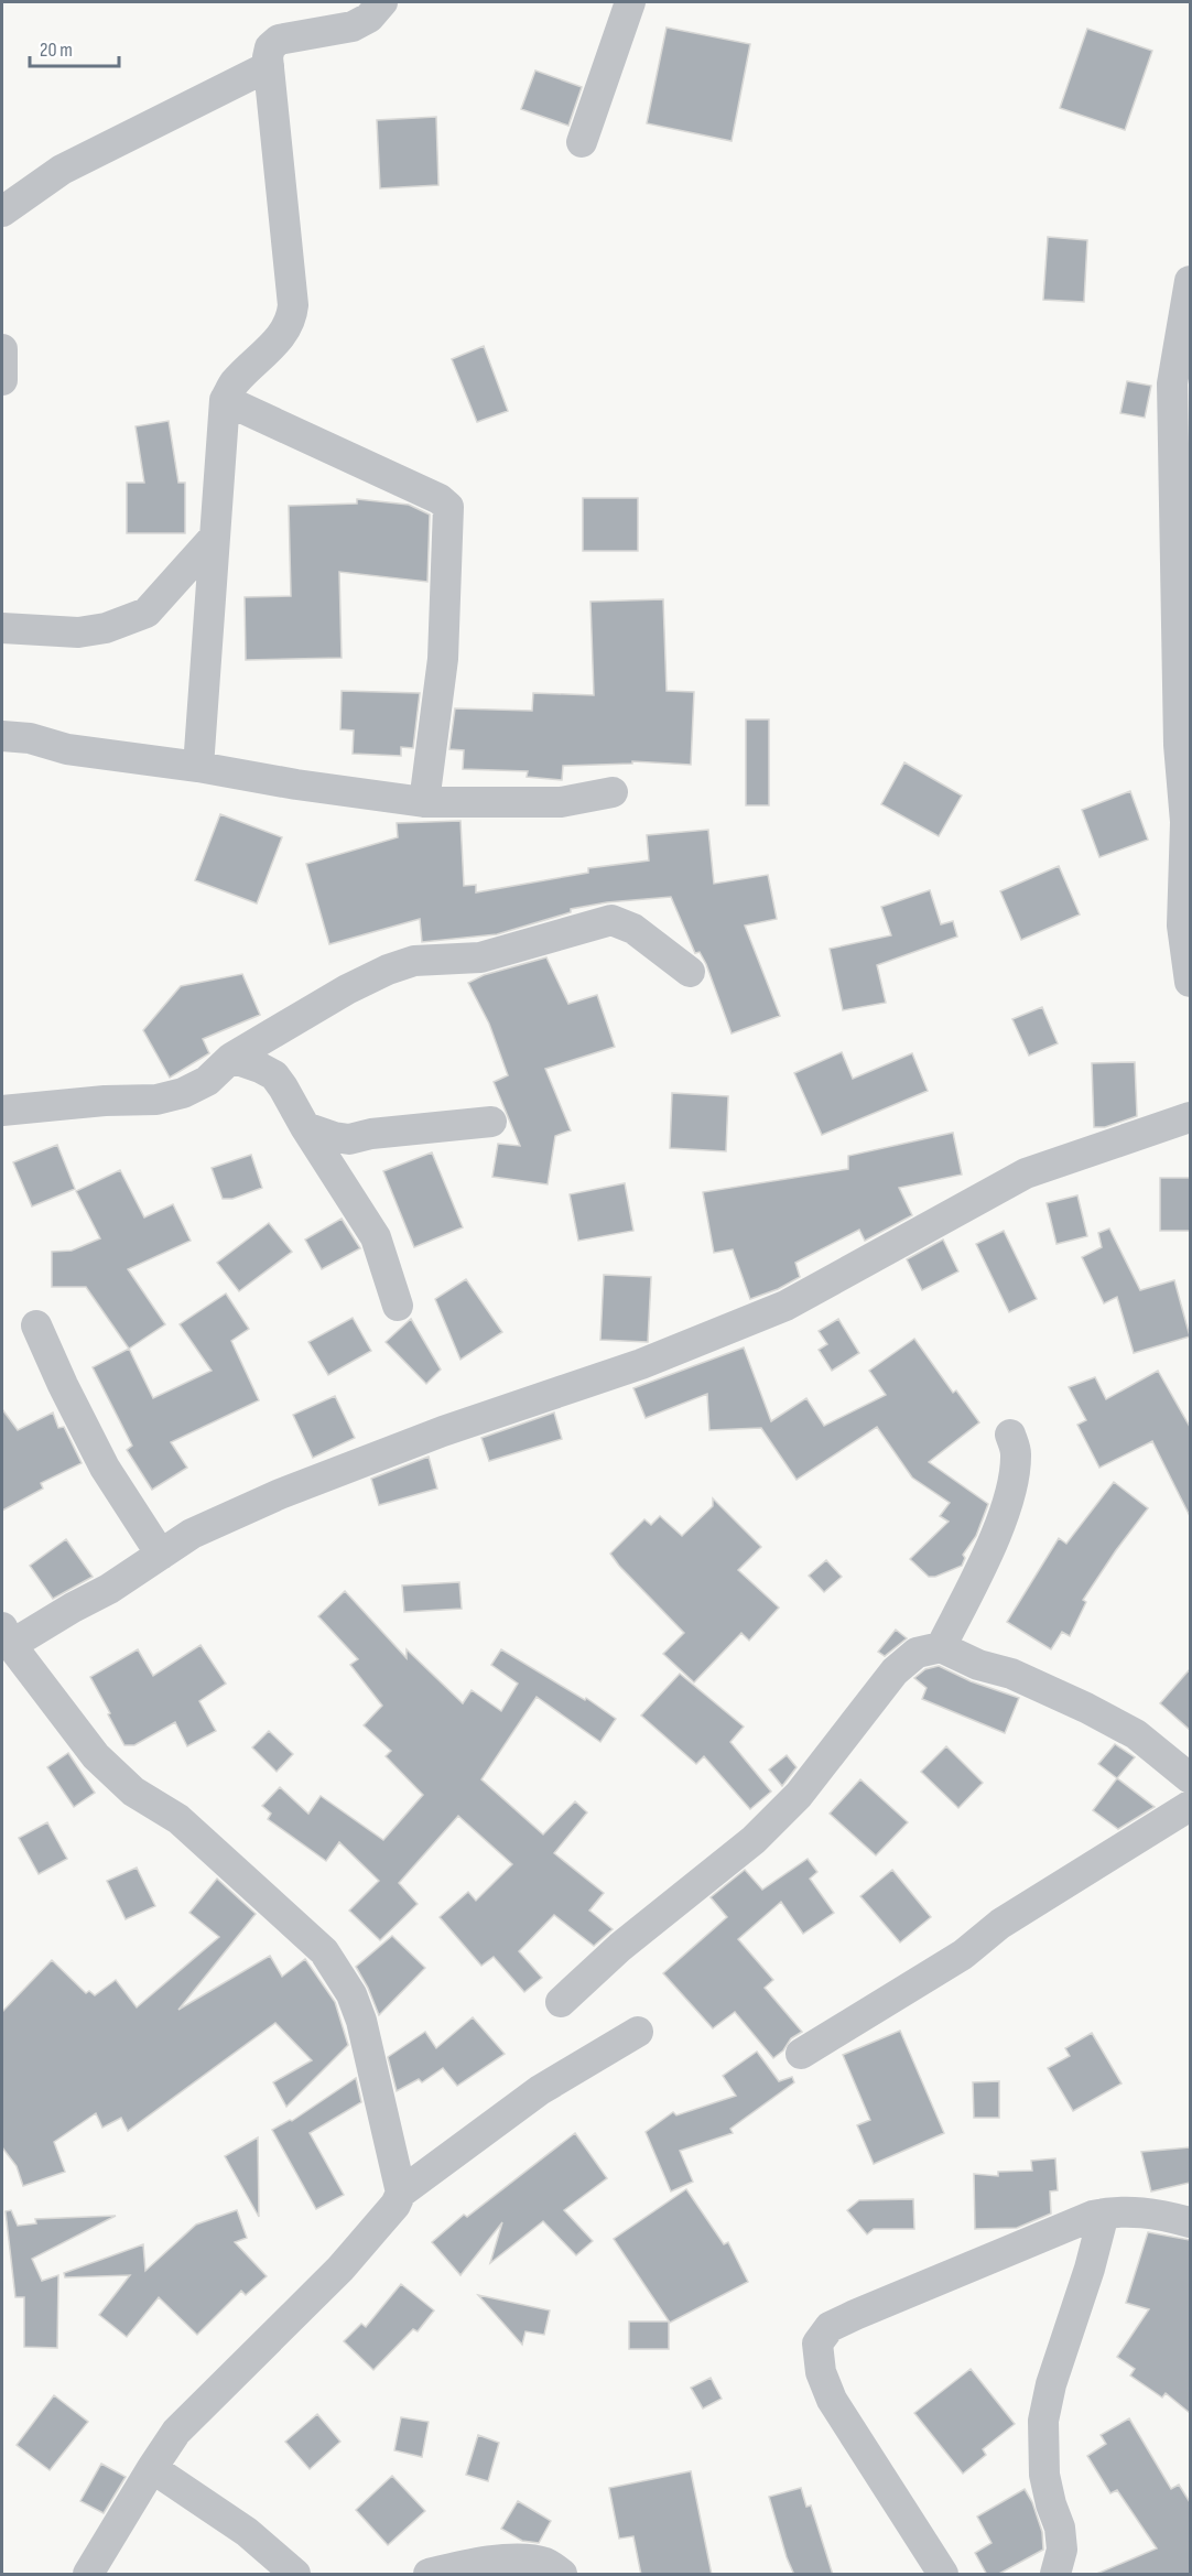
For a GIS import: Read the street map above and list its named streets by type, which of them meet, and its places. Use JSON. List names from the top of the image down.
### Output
{
  "scale_bar": "20 m"
}
